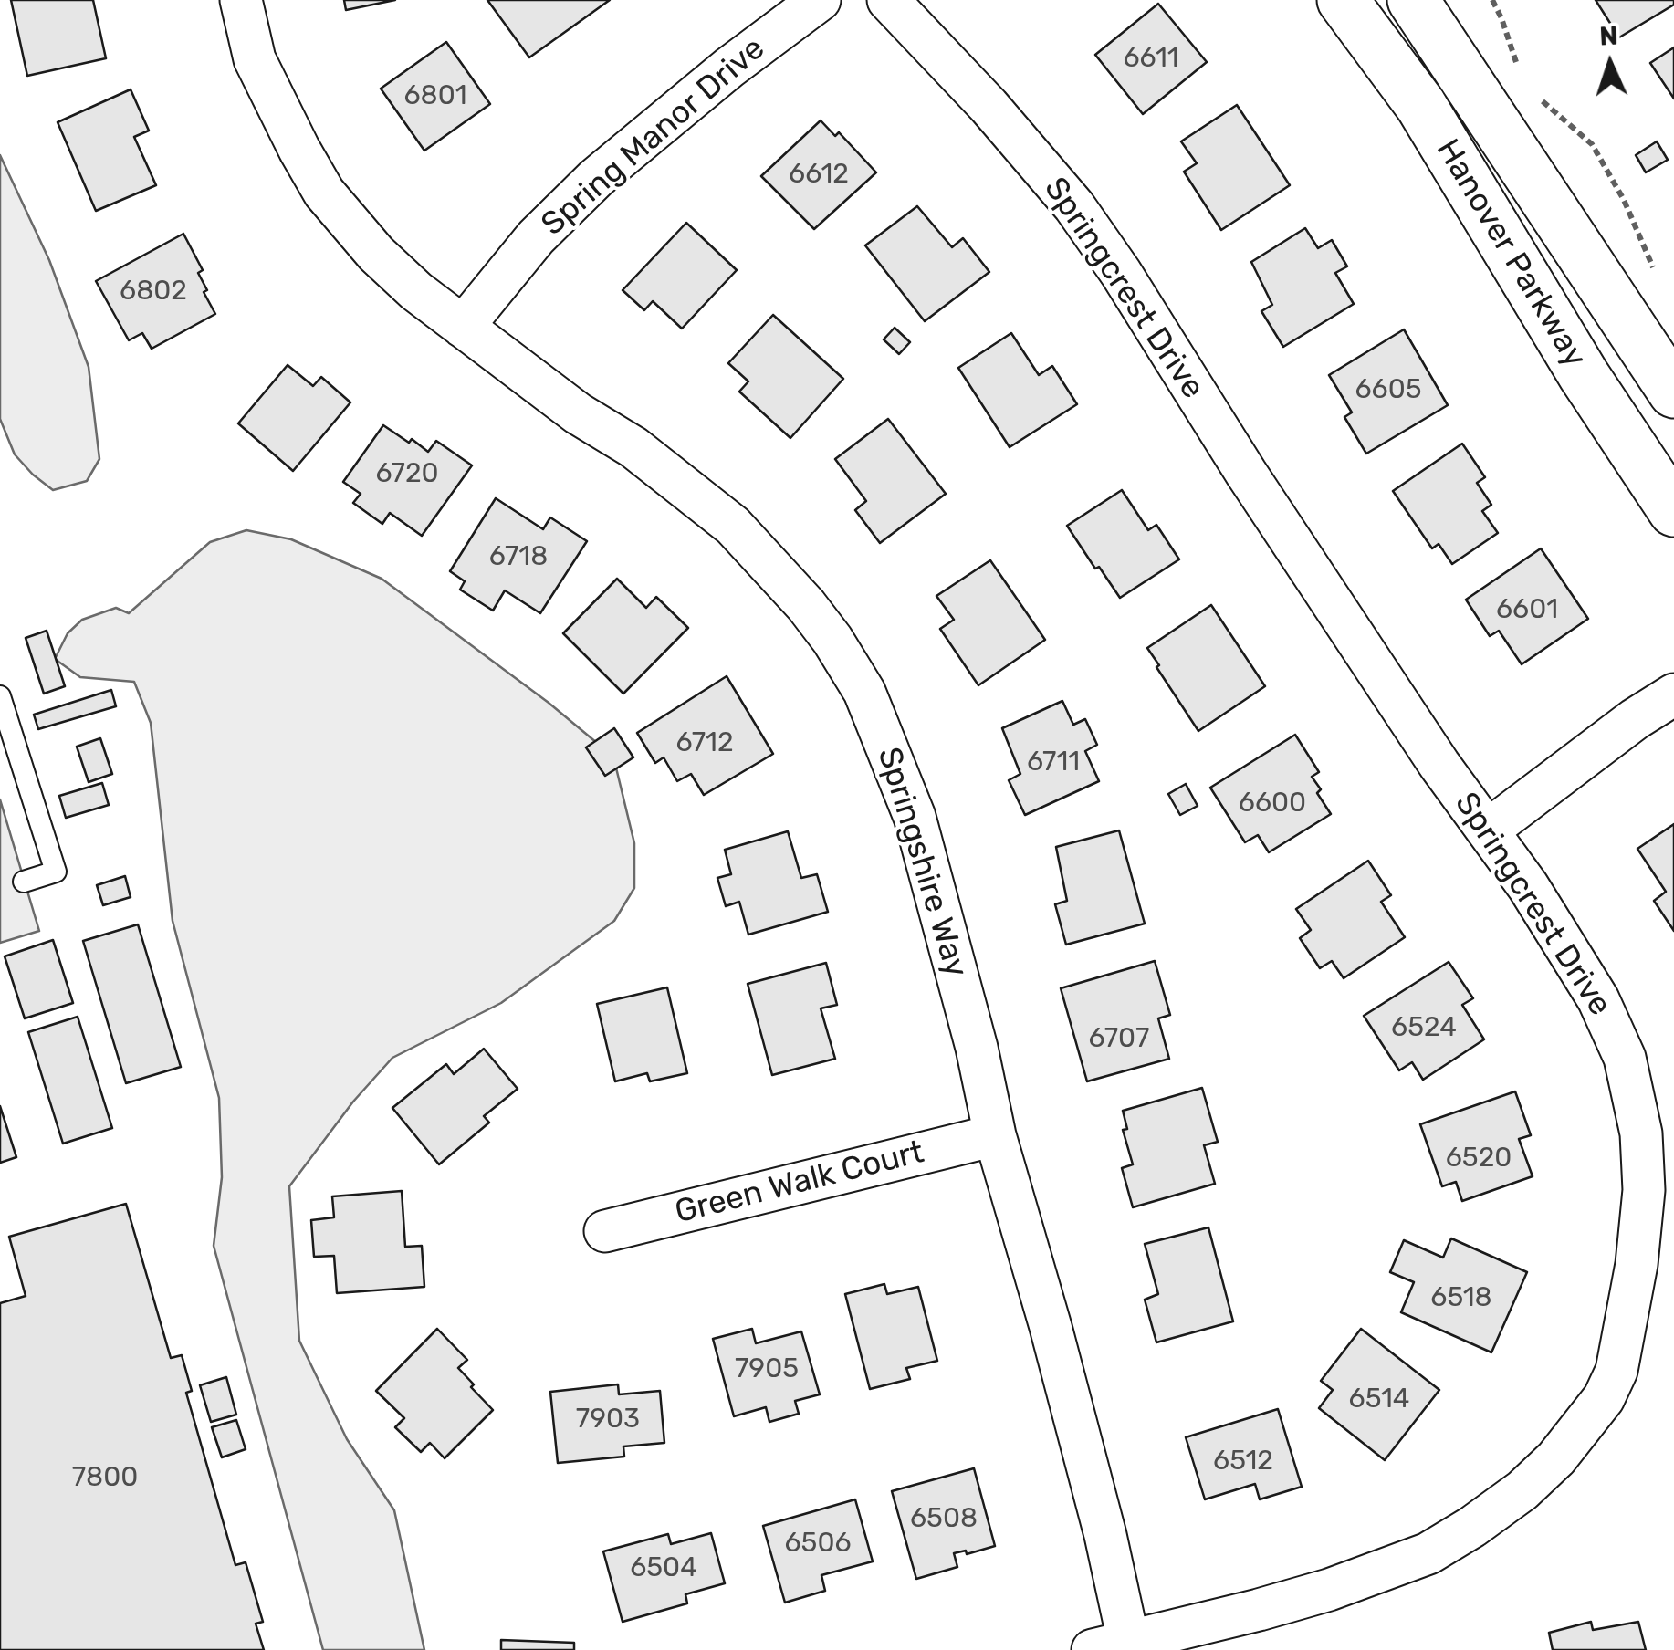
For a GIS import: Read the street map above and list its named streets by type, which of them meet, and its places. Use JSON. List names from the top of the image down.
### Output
{
  "streets": {
    "street": [
      "Spring Manor Drive",
      "Hanover Parkway",
      "Springcrest Drive",
      "Springshire Way",
      "Green Walk Court"
    ]
  },
  "crossings": [
    ["Spring Manor Drive", "Springshire Way"],
    ["Springcrest Drive", "Springshire Way"],
    ["Springshire Way", "Green Walk Court"]
  ],
  "house_numbers": [
    "6611",
    "6801",
    "6612",
    "6802",
    "6605",
    "6720",
    "6718",
    "6601",
    "6712",
    "6711",
    "6600",
    "6524",
    "6707",
    "6520",
    "6518",
    "7905",
    "6514",
    "7903",
    "6512",
    "7800",
    "6508",
    "6506",
    "6504"
  ],
  "north": "top"
}
